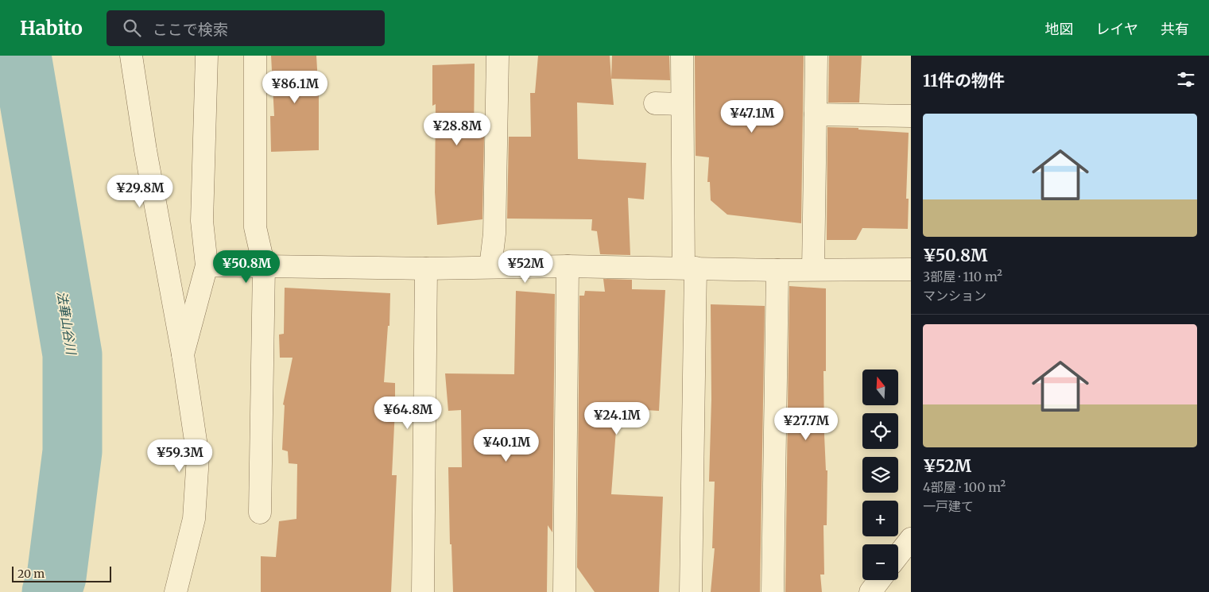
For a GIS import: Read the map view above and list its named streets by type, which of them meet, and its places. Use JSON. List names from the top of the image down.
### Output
{
  "water": ["法華山谷川"],
  "scale_bar": "20 m",
  "north": "top",
  "page": {
    "header": "Habito",
    "search": "ここで検索",
    "nav": ["地図", "レイヤ", "共有"],
    "heading": "11件の物件",
    "price": [
      "¥86.1M",
      "¥47.1M",
      "¥28.8M",
      "¥29.8M",
      "¥50.8M",
      "¥52M",
      "¥64.8M",
      "¥24.1M",
      "¥27.7M",
      "¥40.1M",
      "¥59.3M"
    ],
    "list": [
      {
        "name": "¥50.8M",
        "note": "3部屋 · 110 m² · マンション"
      },
      {
        "name": "¥52M",
        "note": "4部屋 · 100 m² · 一戸建て"
      }
    ],
    "map_buttons": ["+", "−"],
    "scale": "20 m"
  }
}
